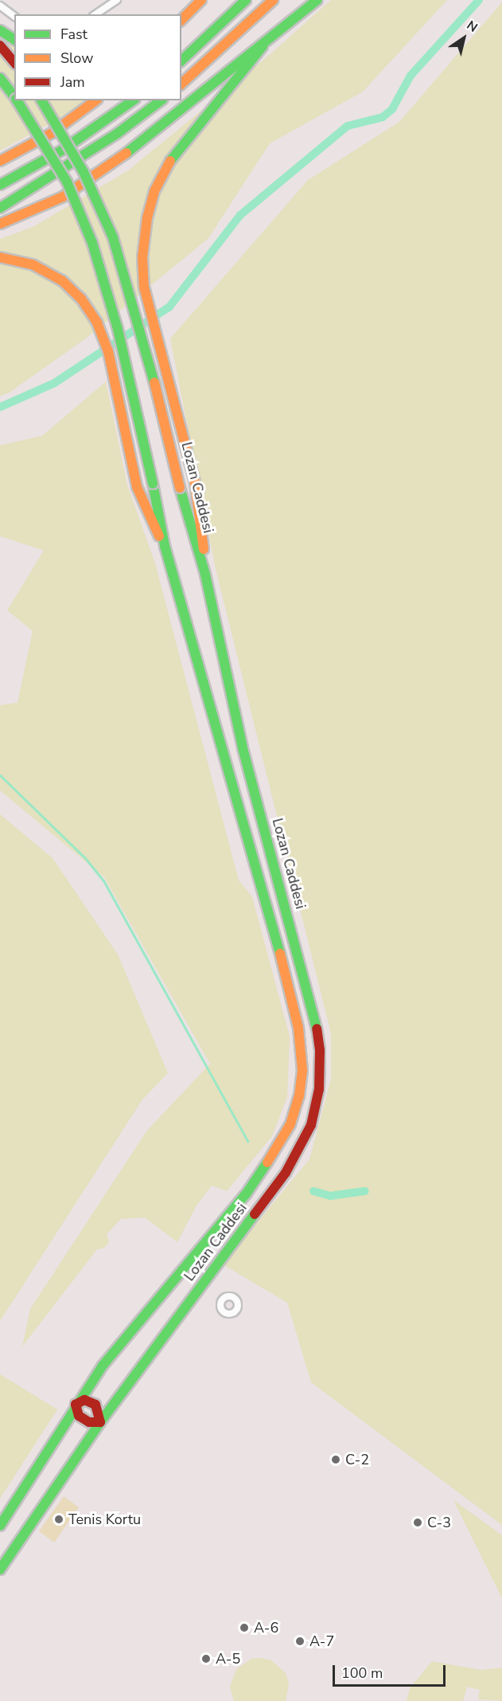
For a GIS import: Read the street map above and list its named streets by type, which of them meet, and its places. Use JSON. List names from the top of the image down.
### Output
{
  "streets": {
    "main road": ["Lozan Caddesi"]
  },
  "places": [
    "C-2",
    "Tenis Kortu",
    "C-3",
    "A-6",
    "A-7",
    "A-5"
  ],
  "legend": ["Fast", "Slow", "Jam"],
  "scale_bar": "100 m",
  "north": "top right"
}
